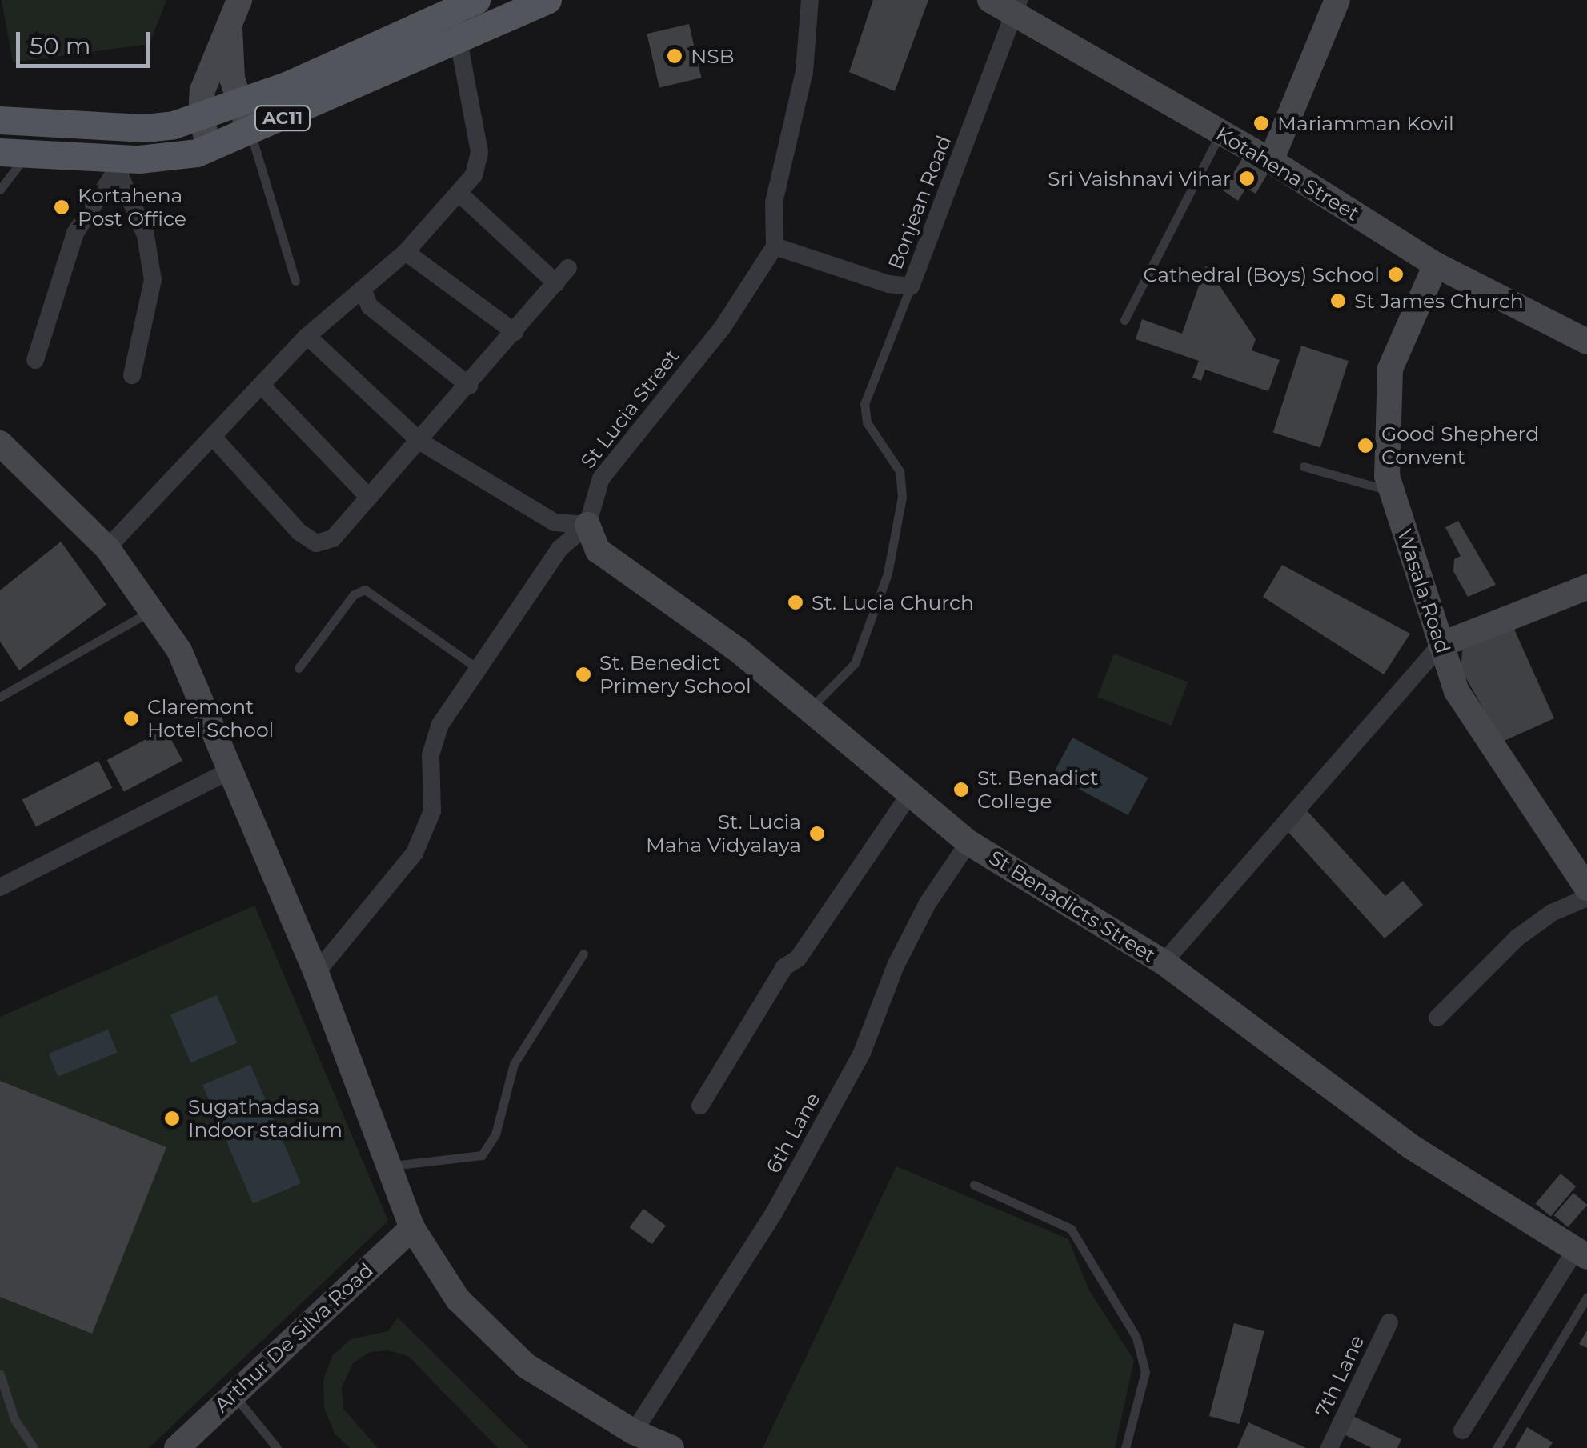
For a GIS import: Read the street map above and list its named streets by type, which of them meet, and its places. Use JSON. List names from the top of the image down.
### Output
{
  "streets": {
    "main road": ["AC11"],
    "street": [
      "Kotahena Street",
      "Bonjean Road",
      "St Lucia Street",
      "Wasala Road",
      "St Benadicts Street",
      "6th Lane",
      "Arthur De Silva Road",
      "7th Lane"
    ]
  },
  "crossings": [
    ["Kotahena Street", "Bonjean Road"],
    ["Kotahena Street", "Wasala Road"],
    ["Bonjean Road", "St Lucia Street"],
    ["St Lucia Street", "St Benadicts Street"],
    ["St Benadicts Street", "6th Lane"]
  ],
  "places": [
    "NSB",
    "Mariamman Kovil",
    "Sri Vaishnavi Vihar",
    "Kortahena Post Office",
    "Cathedral (Boys) School",
    "St James Church",
    "Good Shepherd Convent",
    "St. Lucia Church",
    "St. Benedict Primery School",
    "Claremont Hotel School",
    "St. Benadict College",
    "St. Lucia Maha Vidyalaya",
    "Sugathadasa Indoor stadium"
  ],
  "scale_bar": "50 m"
}
